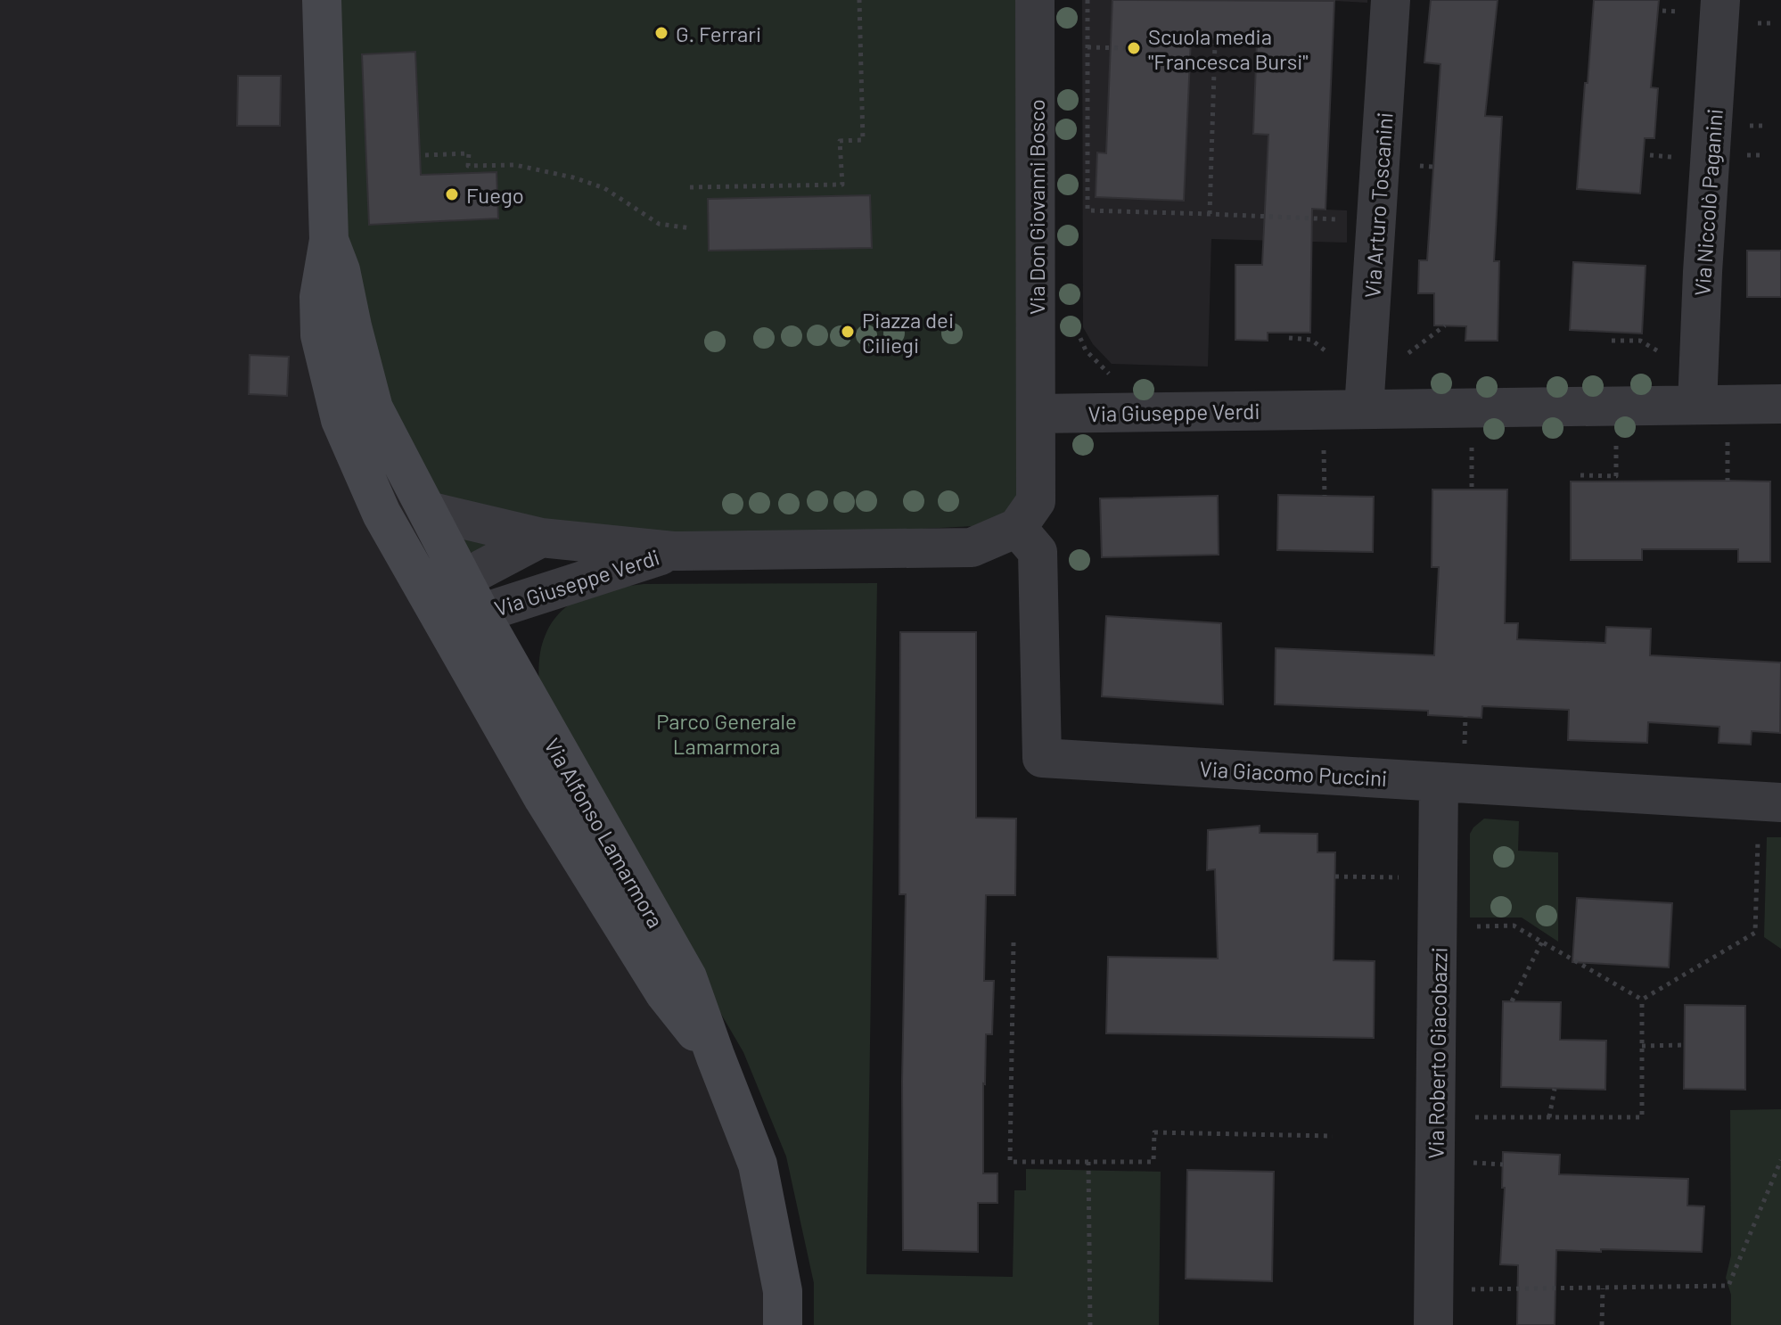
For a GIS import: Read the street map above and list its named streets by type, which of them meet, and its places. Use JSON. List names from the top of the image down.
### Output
{
  "streets": {
    "street": [
      "Via Niccolò Paganini",
      "Via Arturo Toscanini",
      "Via Don Giovanni Bosco",
      "Via Giuseppe Verdi",
      "Via Giacomo Puccini",
      "Via Alfonso Lamarmora",
      "Via Roberto Giacobazzi"
    ]
  },
  "crossings": [
    ["Via Niccolò Paganini", "Via Giuseppe Verdi"],
    ["Via Arturo Toscanini", "Via Giuseppe Verdi"],
    ["Via Don Giovanni Bosco", "Via Giuseppe Verdi"],
    ["Via Giuseppe Verdi", "Via Giacomo Puccini"],
    ["Via Giuseppe Verdi", "Via Alfonso Lamarmora"],
    ["Via Giacomo Puccini", "Via Roberto Giacobazzi"]
  ],
  "parks": ["Parco Generale Lamarmora"],
  "places": [
    "G. Ferrari",
    "Scuola media \"Francesca Bursi\"",
    "Fuego",
    "Piazza dei Ciliegi"
  ]
}
